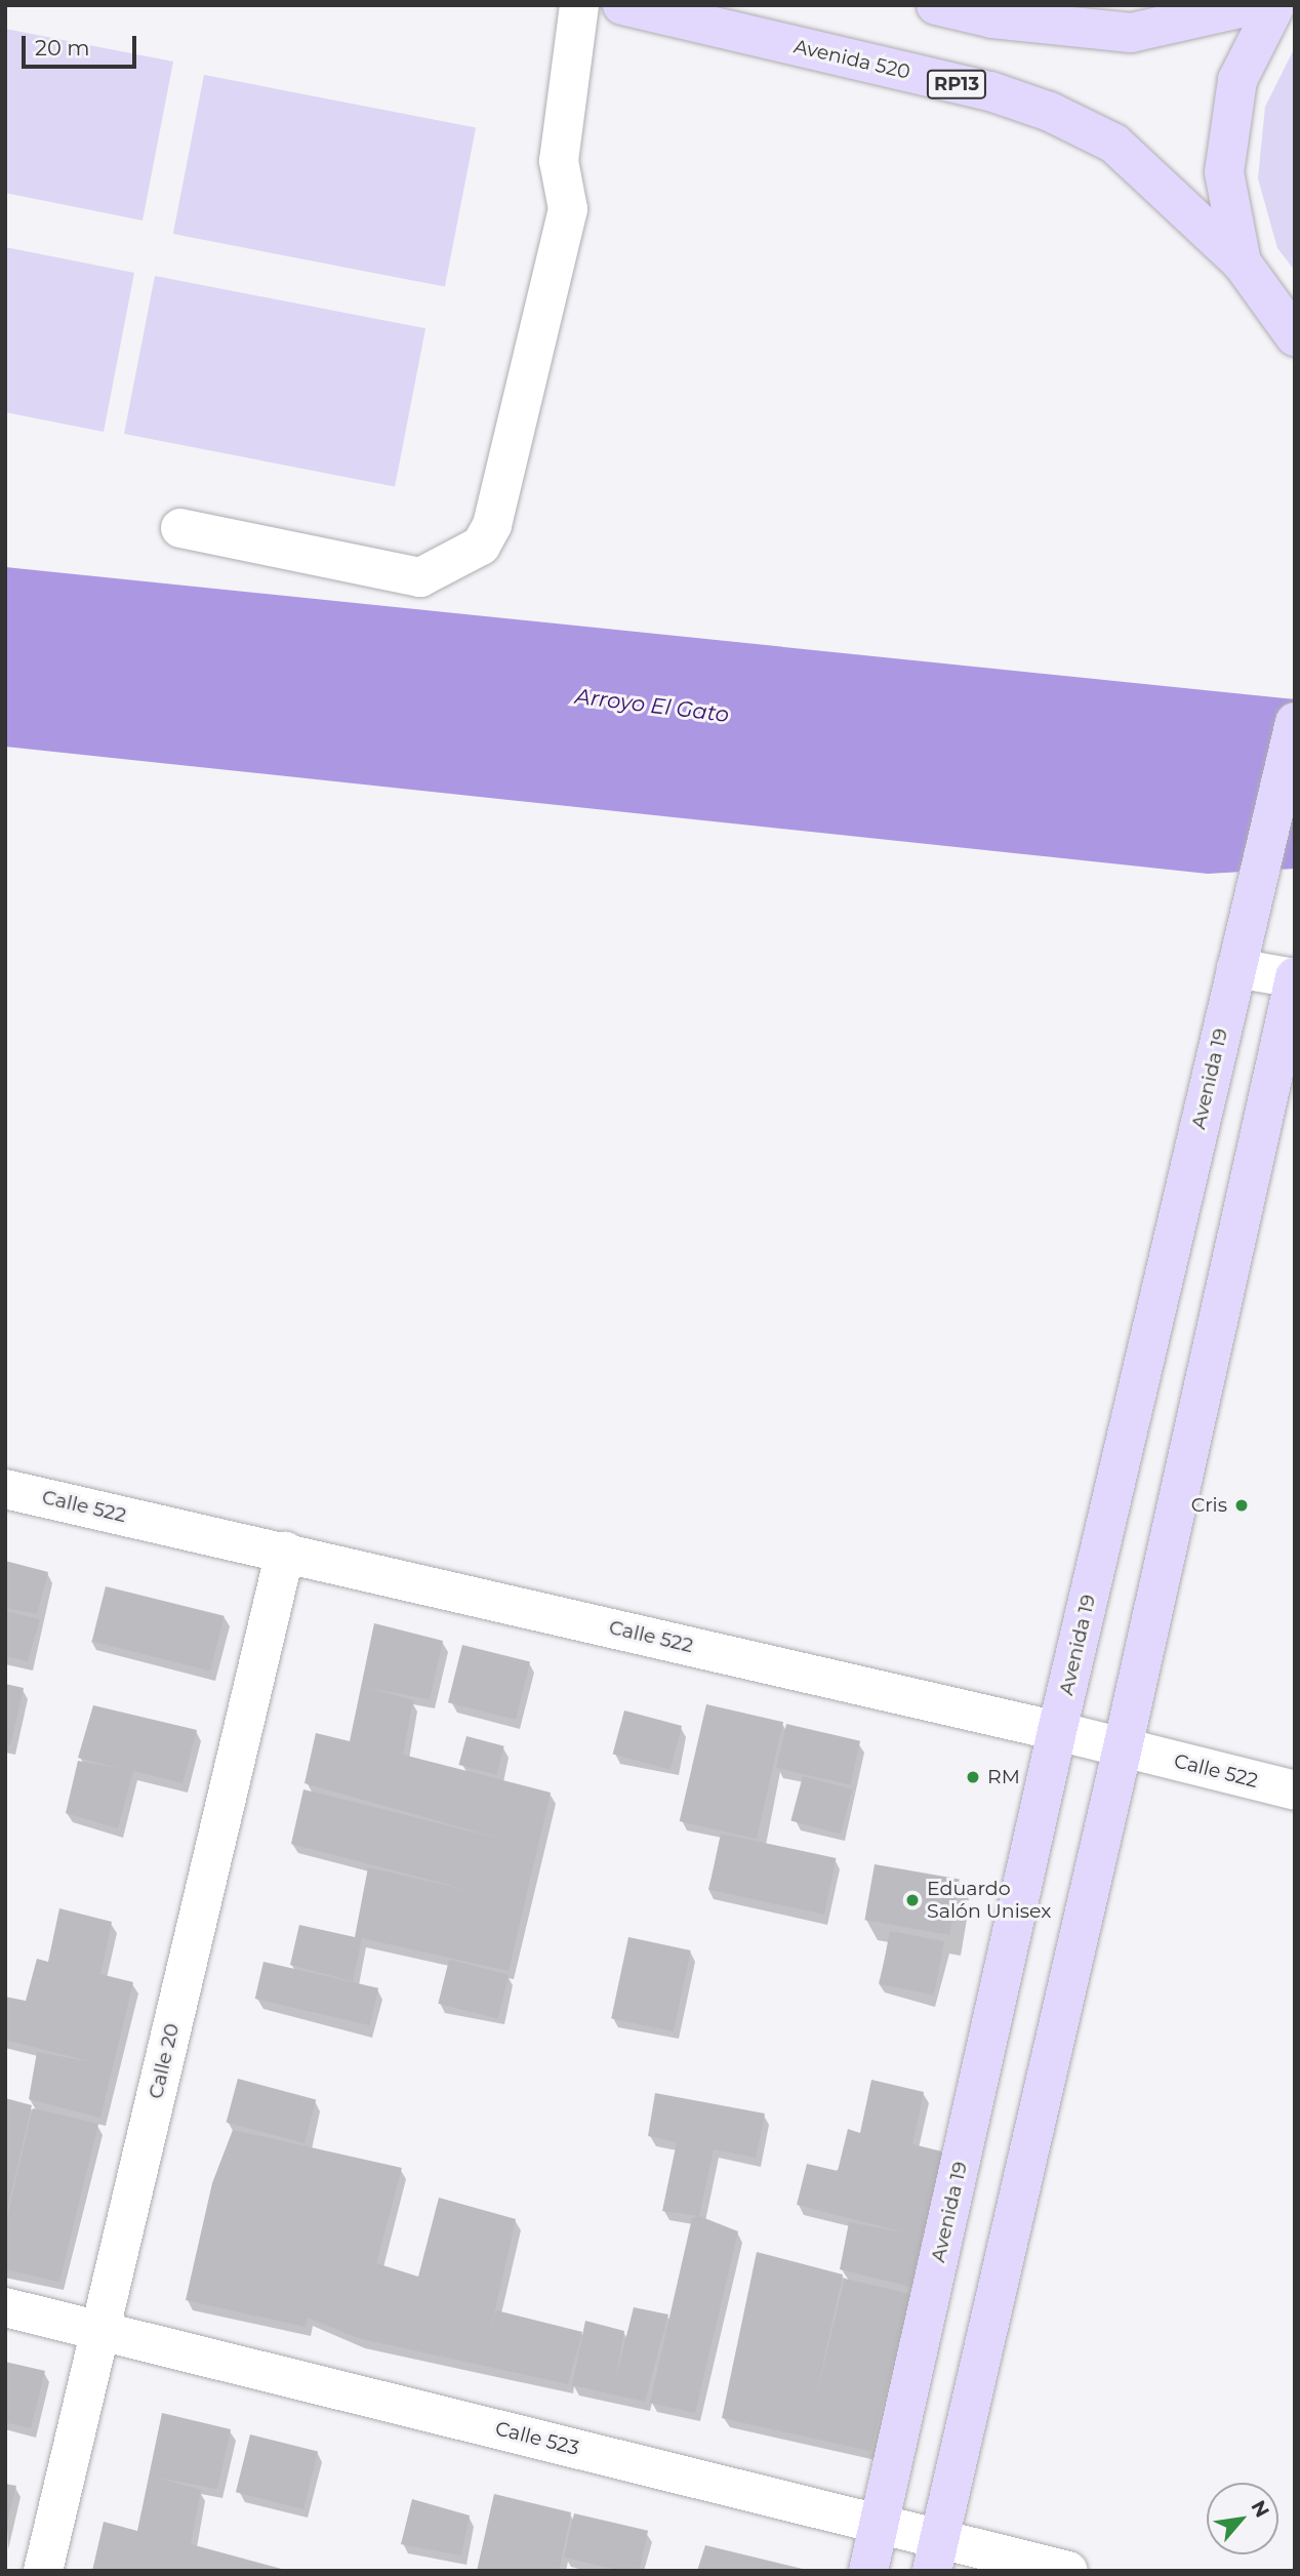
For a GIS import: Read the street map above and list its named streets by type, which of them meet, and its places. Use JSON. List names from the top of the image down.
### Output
{
  "streets": {
    "main road": ["Avenida 520", "RP13", "Avenida 19"],
    "street": ["Calle 522", "Calle 20", "Calle 523"]
  },
  "crossings": [
    ["Avenida 520", "RP13"],
    ["Avenida 19", "Calle 522"],
    ["Avenida 19", "Calle 523"],
    ["Calle 522", "Calle 20"],
    ["Calle 20", "Calle 523"]
  ],
  "water": ["Arroyo El Gato"],
  "places": ["Cris", "RM", "Eduardo Salón Unisex"],
  "scale_bar": "20 m",
  "north": "top right"
}
